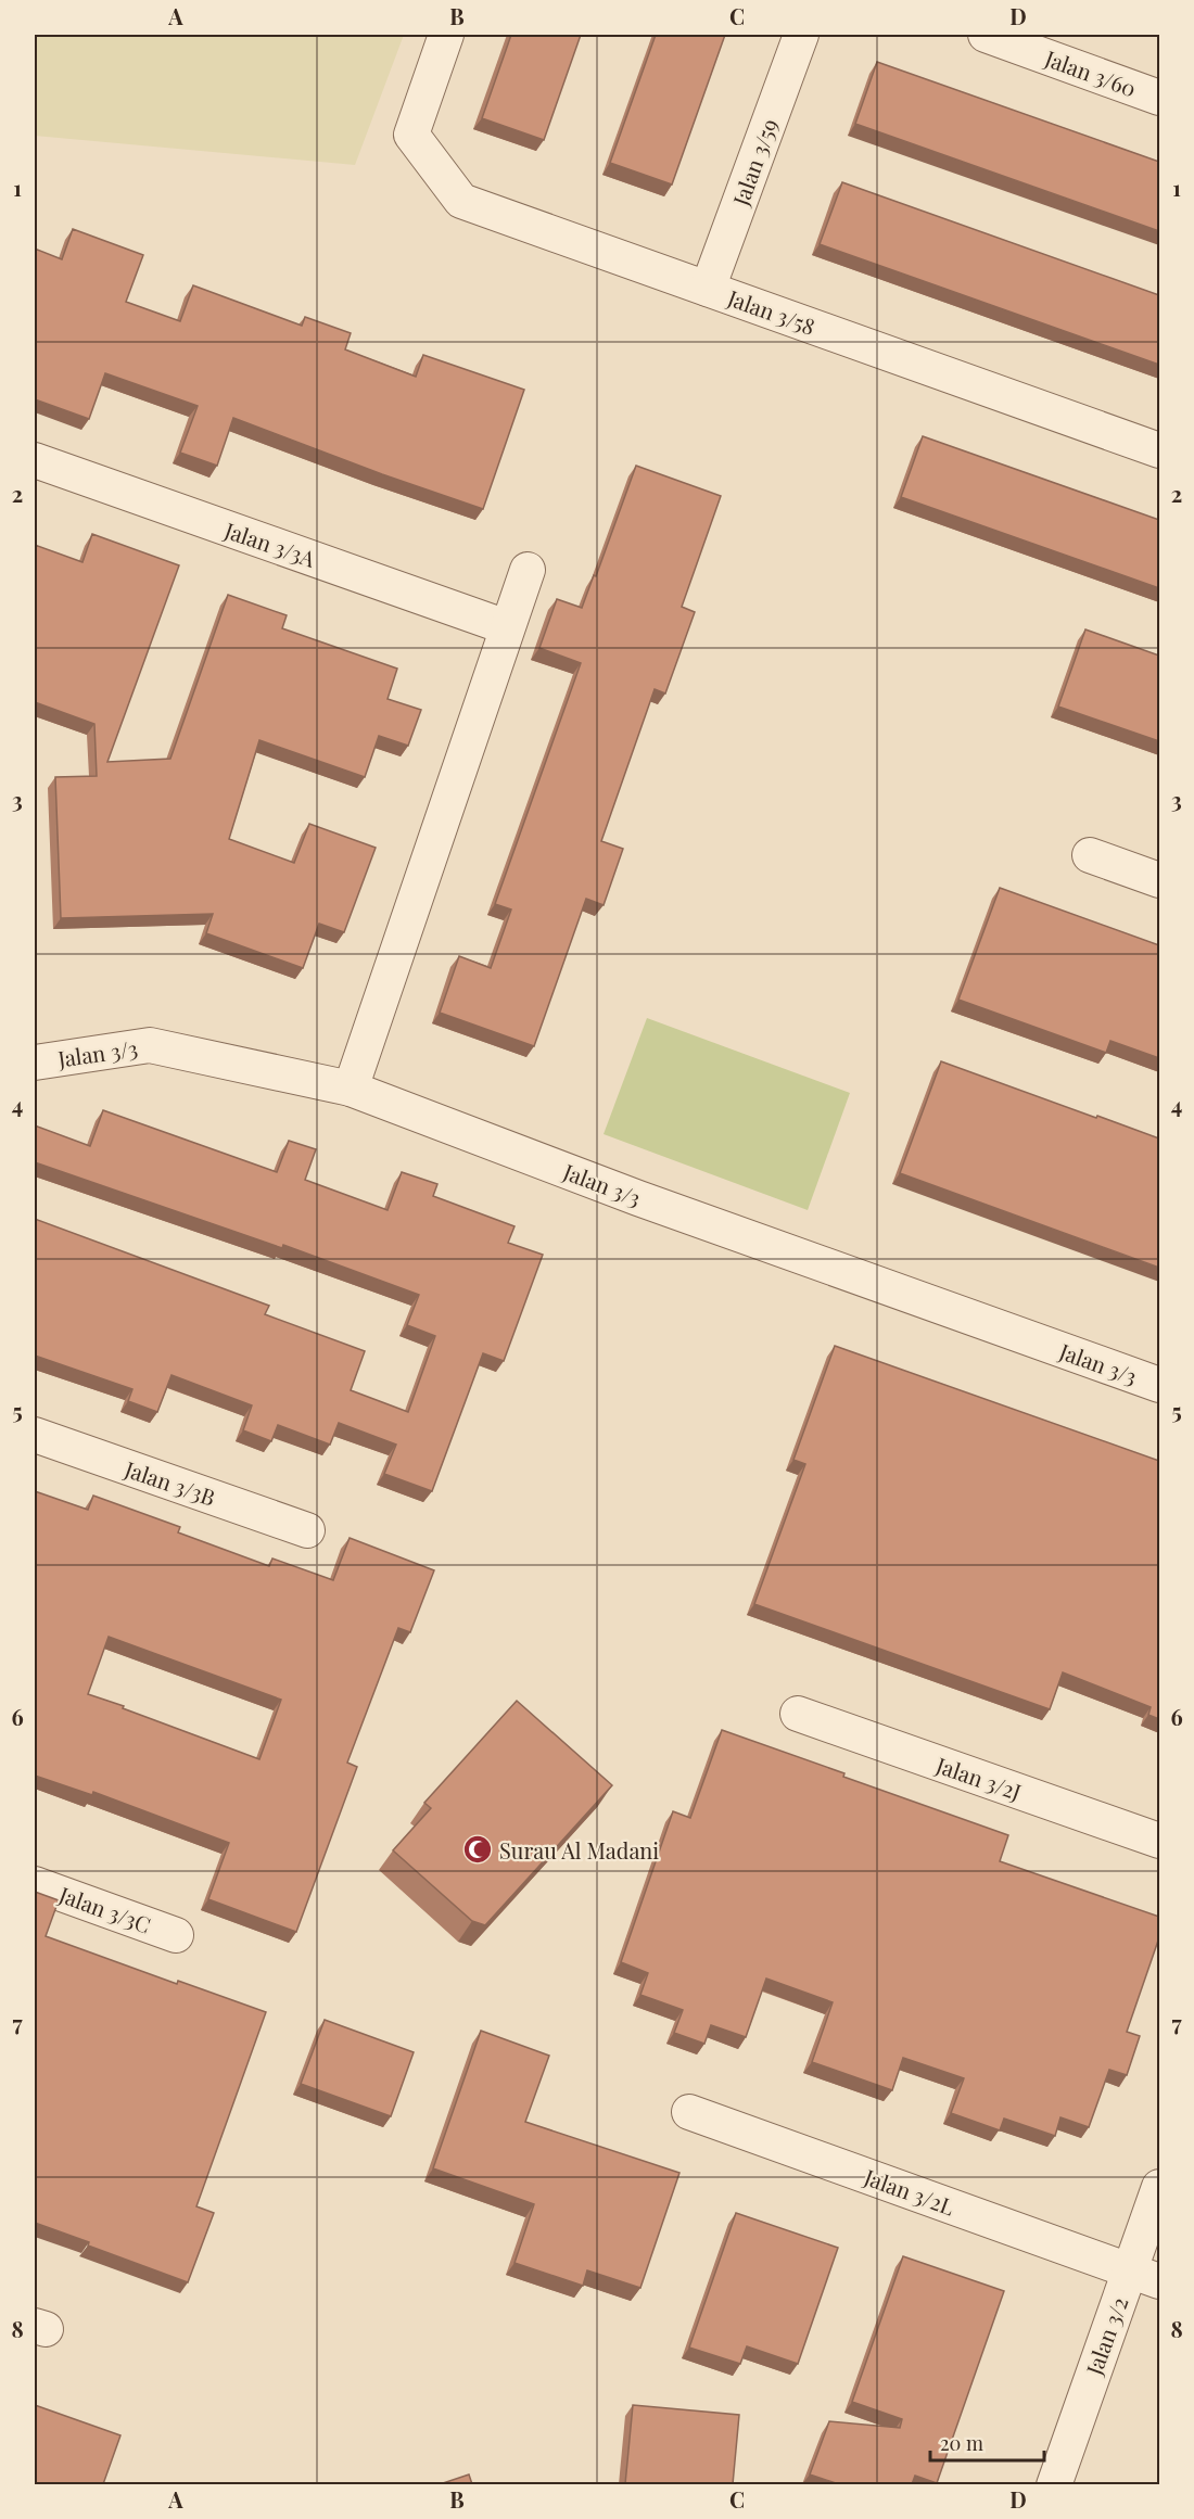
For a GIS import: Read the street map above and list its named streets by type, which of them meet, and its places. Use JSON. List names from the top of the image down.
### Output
{
  "streets": {
    "street": [
      "Jalan 3/60",
      "Jalan 3/59",
      "Jalan 3/58",
      "Jalan 3/3A",
      "Jalan 3/3",
      "Jalan 3/3B",
      "Jalan 3/2J",
      "Jalan 3/3C",
      "Jalan 3/2L",
      "Jalan 3/2"
    ]
  },
  "crossings": [
    ["Jalan 3/59", "Jalan 3/58"],
    ["Jalan 3/2L", "Jalan 3/2"]
  ],
  "places": {
    "mosque": ["Surau Al Madani"]
  },
  "scale_bar": "20 m",
  "grid": {
    "columns": [
      "A",
      "B",
      "C",
      "D"
    ],
    "rows": [
      "1",
      "2",
      "3",
      "4",
      "5",
      "6",
      "7",
      "8"
    ]
  }
}
